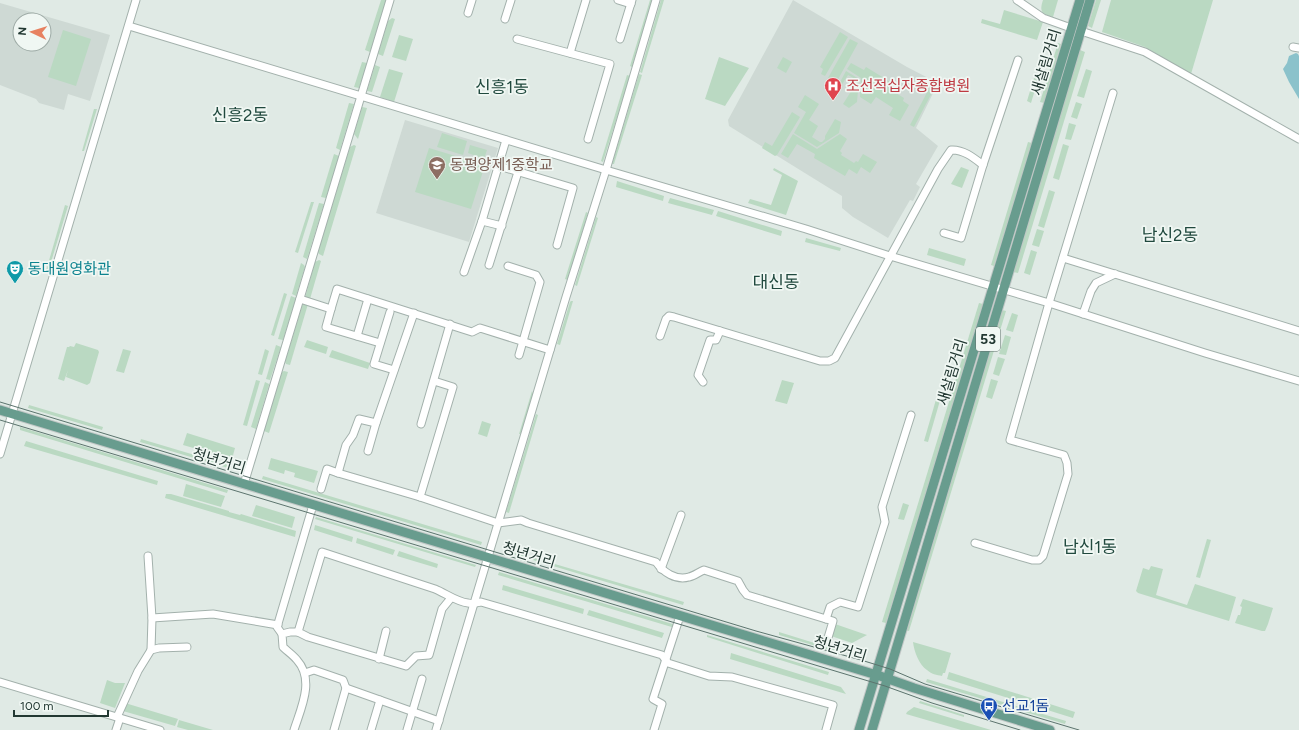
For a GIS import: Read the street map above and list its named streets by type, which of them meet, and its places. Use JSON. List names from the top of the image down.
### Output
{
  "streets": {
    "main road": ["새살림거리", "53", "청년거리"]
  },
  "crossings": [
    ["새살림거리", "청년거리"]
  ],
  "districts": [
    "신흥1동",
    "신흥2동",
    "남신2동",
    "대신동",
    "남신1동"
  ],
  "places": {
    "hospital": ["조선적십자종합병원"],
    "school or university": ["동평양제1중학교"],
    "theatre": ["동대원영화관"],
    "bus stop": ["선교1돔"]
  },
  "scale_bar": "100 m",
  "north": "left"
}
